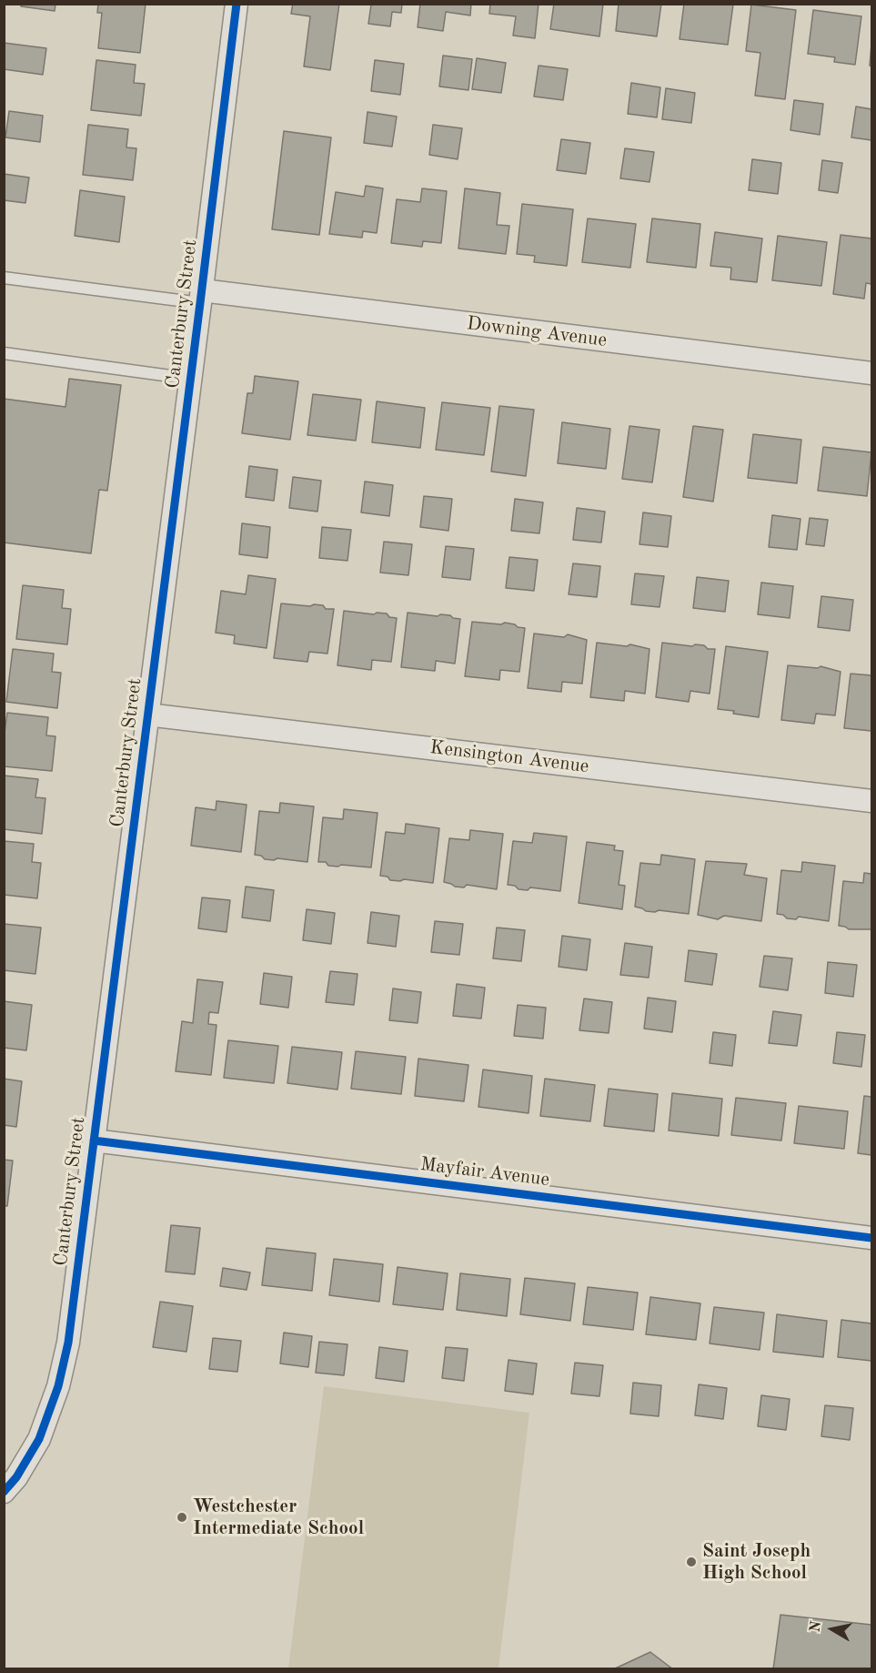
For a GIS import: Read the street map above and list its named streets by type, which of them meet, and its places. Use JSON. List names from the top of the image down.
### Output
{
  "streets": {
    "street": [
      "Canterbury Street",
      "Downing Avenue",
      "Kensington Avenue",
      "Mayfair Avenue"
    ]
  },
  "crossings": [
    ["Canterbury Street", "Downing Avenue"],
    ["Canterbury Street", "Kensington Avenue"],
    ["Canterbury Street", "Mayfair Avenue"]
  ],
  "places": ["Westchester Intermediate School", "Saint Joseph High School"],
  "north": "left"
}
